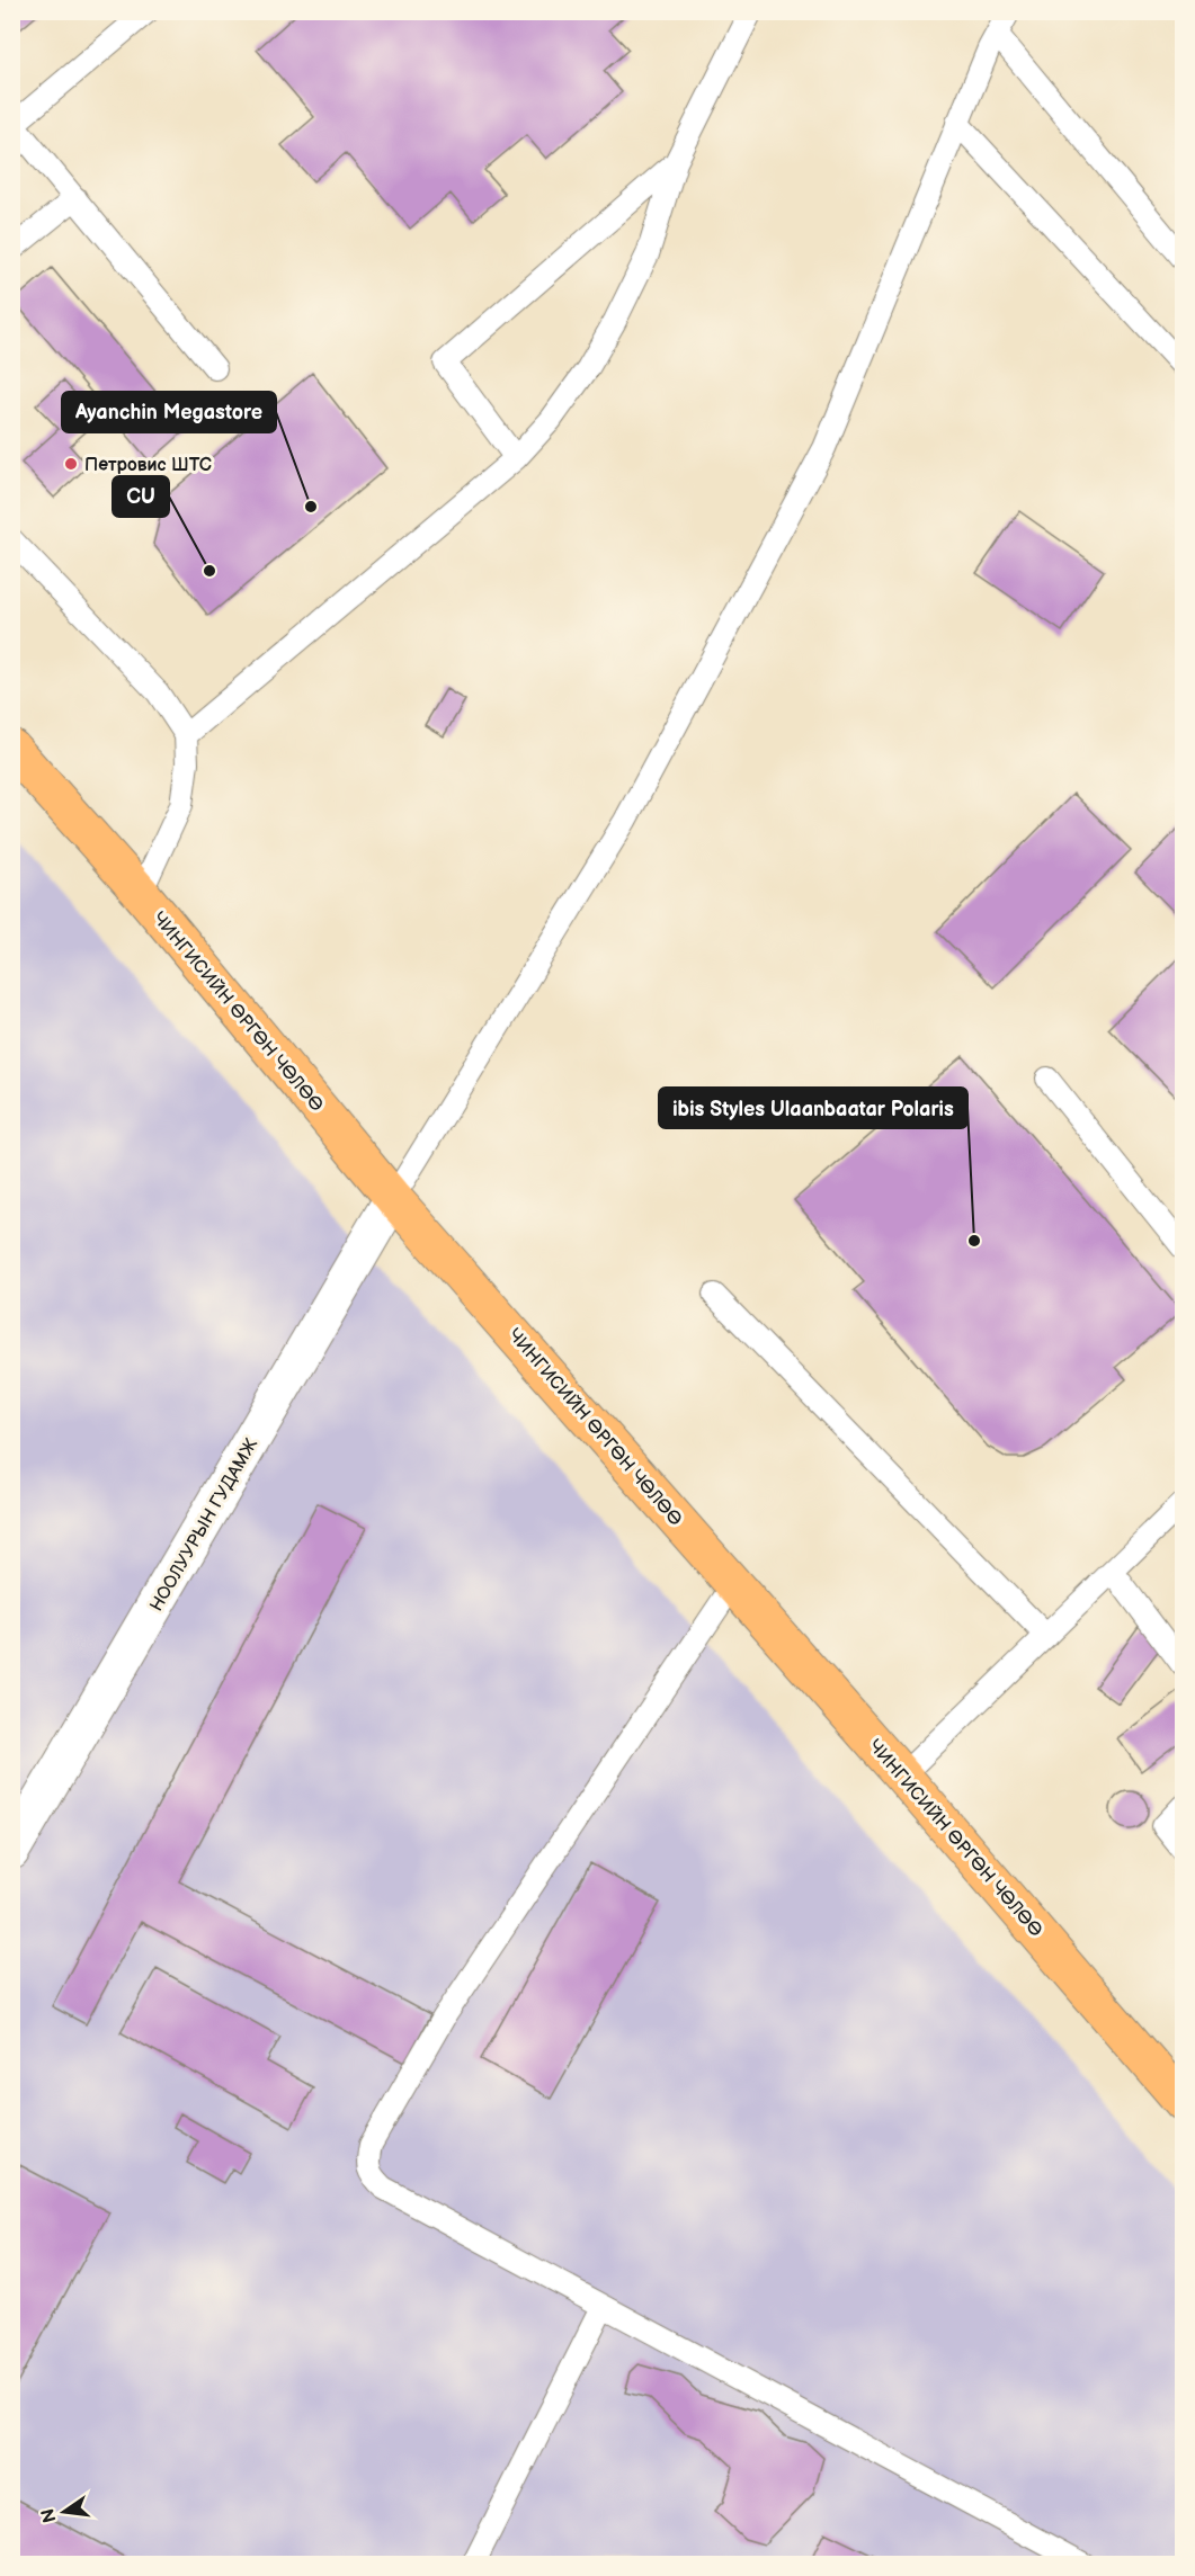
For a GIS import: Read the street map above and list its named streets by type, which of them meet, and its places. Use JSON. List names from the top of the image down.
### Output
{
  "streets": {
    "highway": ["ЧИНГИСИЙН ӨРГӨН ЧӨЛӨӨ"],
    "street": ["НООЛУУРЫН ГУДАМЖ"]
  },
  "crossings": [
    ["ЧИНГИСИЙН ӨРГӨН ЧӨЛӨӨ", "НООЛУУРЫН ГУДАМЖ"]
  ],
  "places": [
    "Петровис ШТС",
    "Ayanchin Megastore",
    "CU",
    "ibis Styles Ulaanbaatar Polaris"
  ],
  "north": "left"
}
